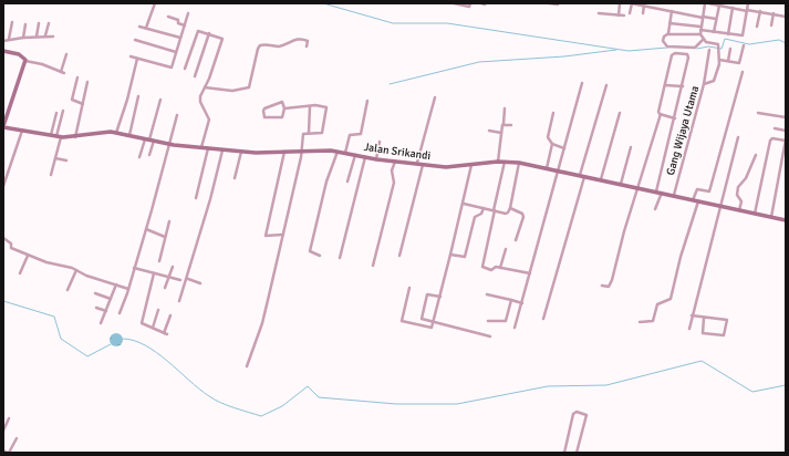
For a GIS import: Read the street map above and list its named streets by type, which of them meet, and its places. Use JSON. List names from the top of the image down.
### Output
{
  "streets": {
    "street": ["Gang Wijaya Utama", "Jalan Srikandi"]
  },
  "crossings": [
    ["Gang Wijaya Utama", "Jalan Srikandi"]
  ]
}
